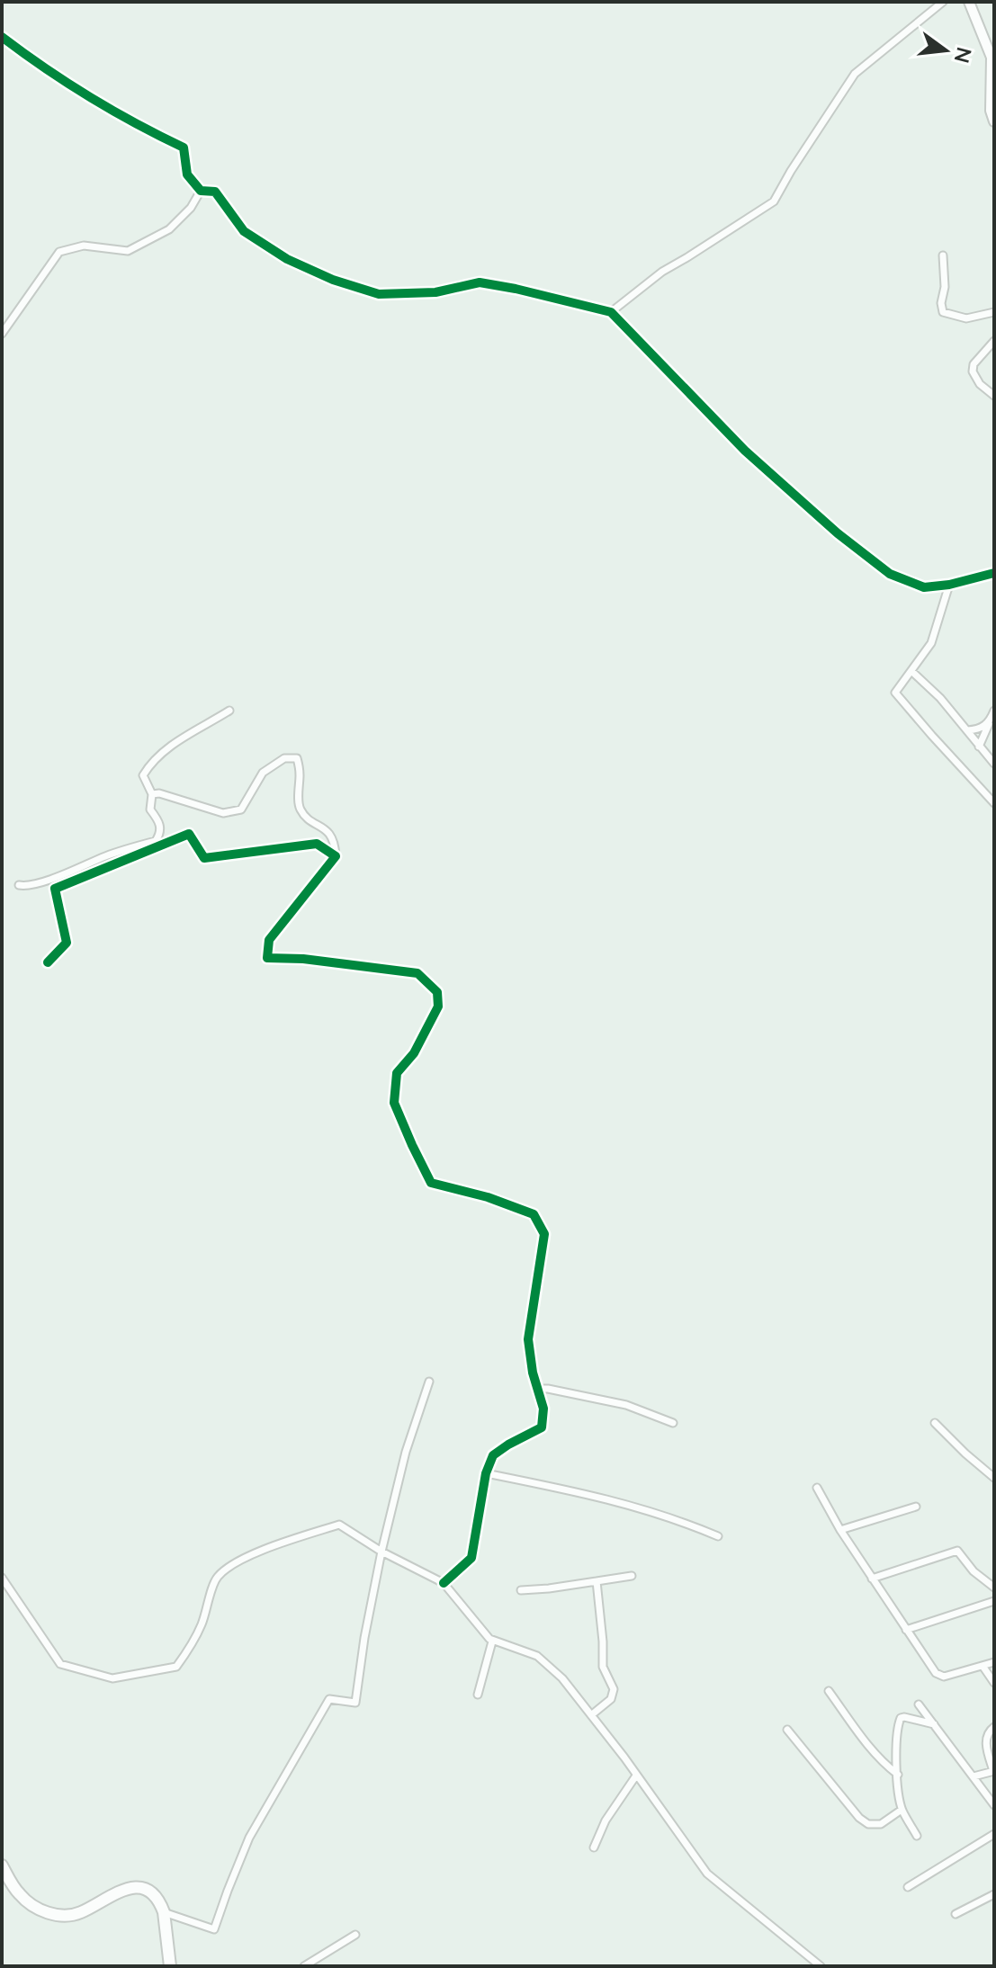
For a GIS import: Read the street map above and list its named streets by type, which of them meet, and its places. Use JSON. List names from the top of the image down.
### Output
{
  "north": "right"
}
